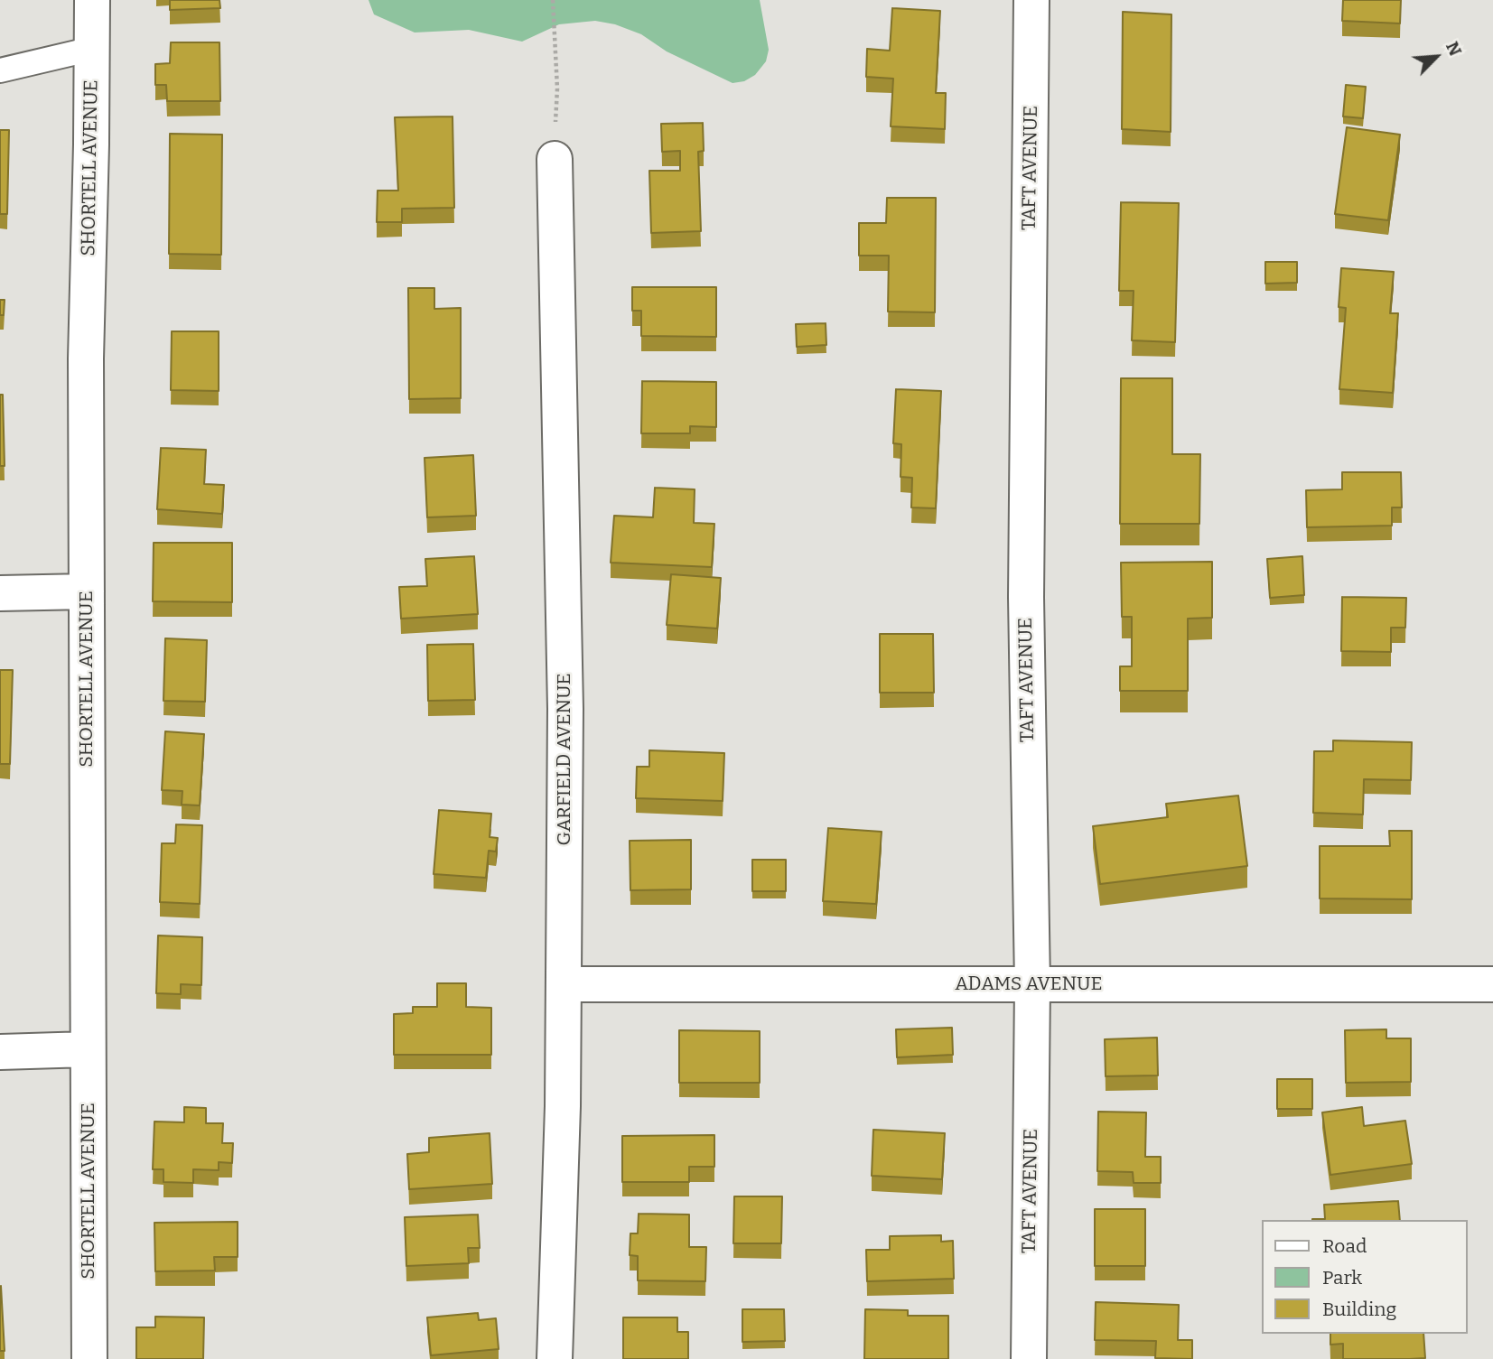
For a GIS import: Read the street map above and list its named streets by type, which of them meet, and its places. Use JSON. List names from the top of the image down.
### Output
{
  "streets": {
    "street": [
      "SHORTELL AVENUE",
      "TAFT AVENUE",
      "GARFIELD AVENUE",
      "ADAMS AVENUE"
    ]
  },
  "crossings": [
    ["TAFT AVENUE", "ADAMS AVENUE"],
    ["GARFIELD AVENUE", "ADAMS AVENUE"]
  ],
  "legend": ["Road", "Park", "Building"],
  "north": "top right"
}
